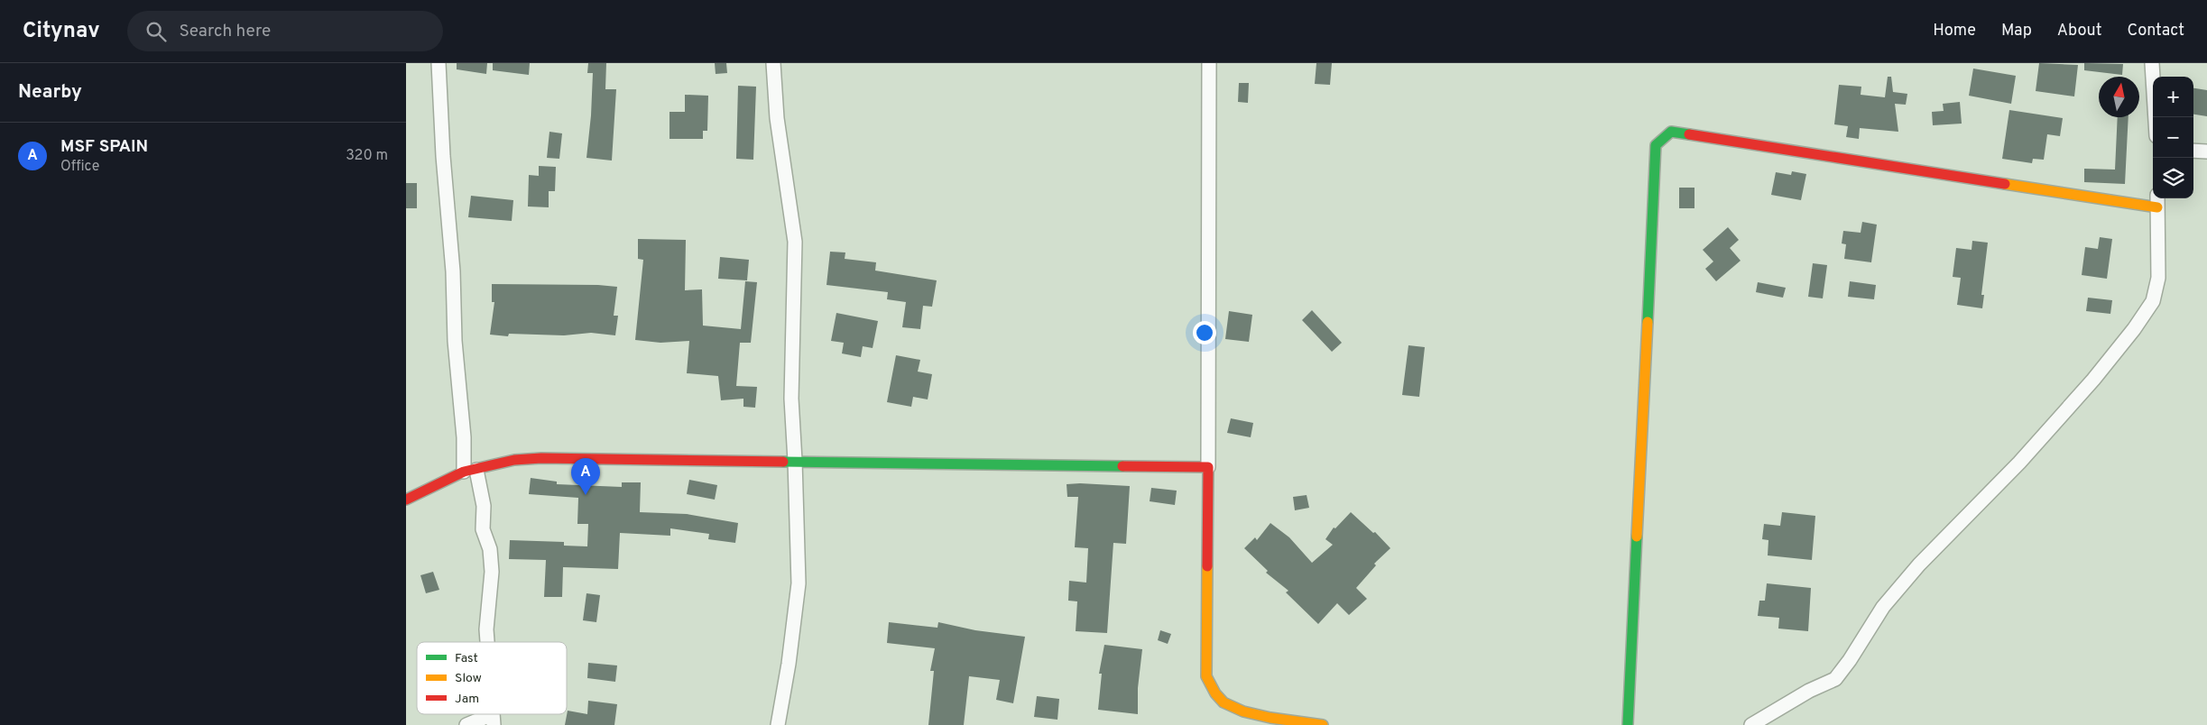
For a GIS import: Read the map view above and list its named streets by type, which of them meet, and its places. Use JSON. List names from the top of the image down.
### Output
{
  "legend": ["Fast", "Slow", "Jam"],
  "north": "top",
  "page": {
    "header": "Citynav",
    "search": "Search here",
    "nav": [
      "Home",
      "Map",
      "About",
      "Contact"
    ],
    "heading": "Nearby",
    "map_buttons": ["+", "−"],
    "list": [
      {
        "mark": "A",
        "name": "MSF SPAIN",
        "note": "Office",
        "value": "320 m"
      }
    ],
    "pins": "A"
  }
}
